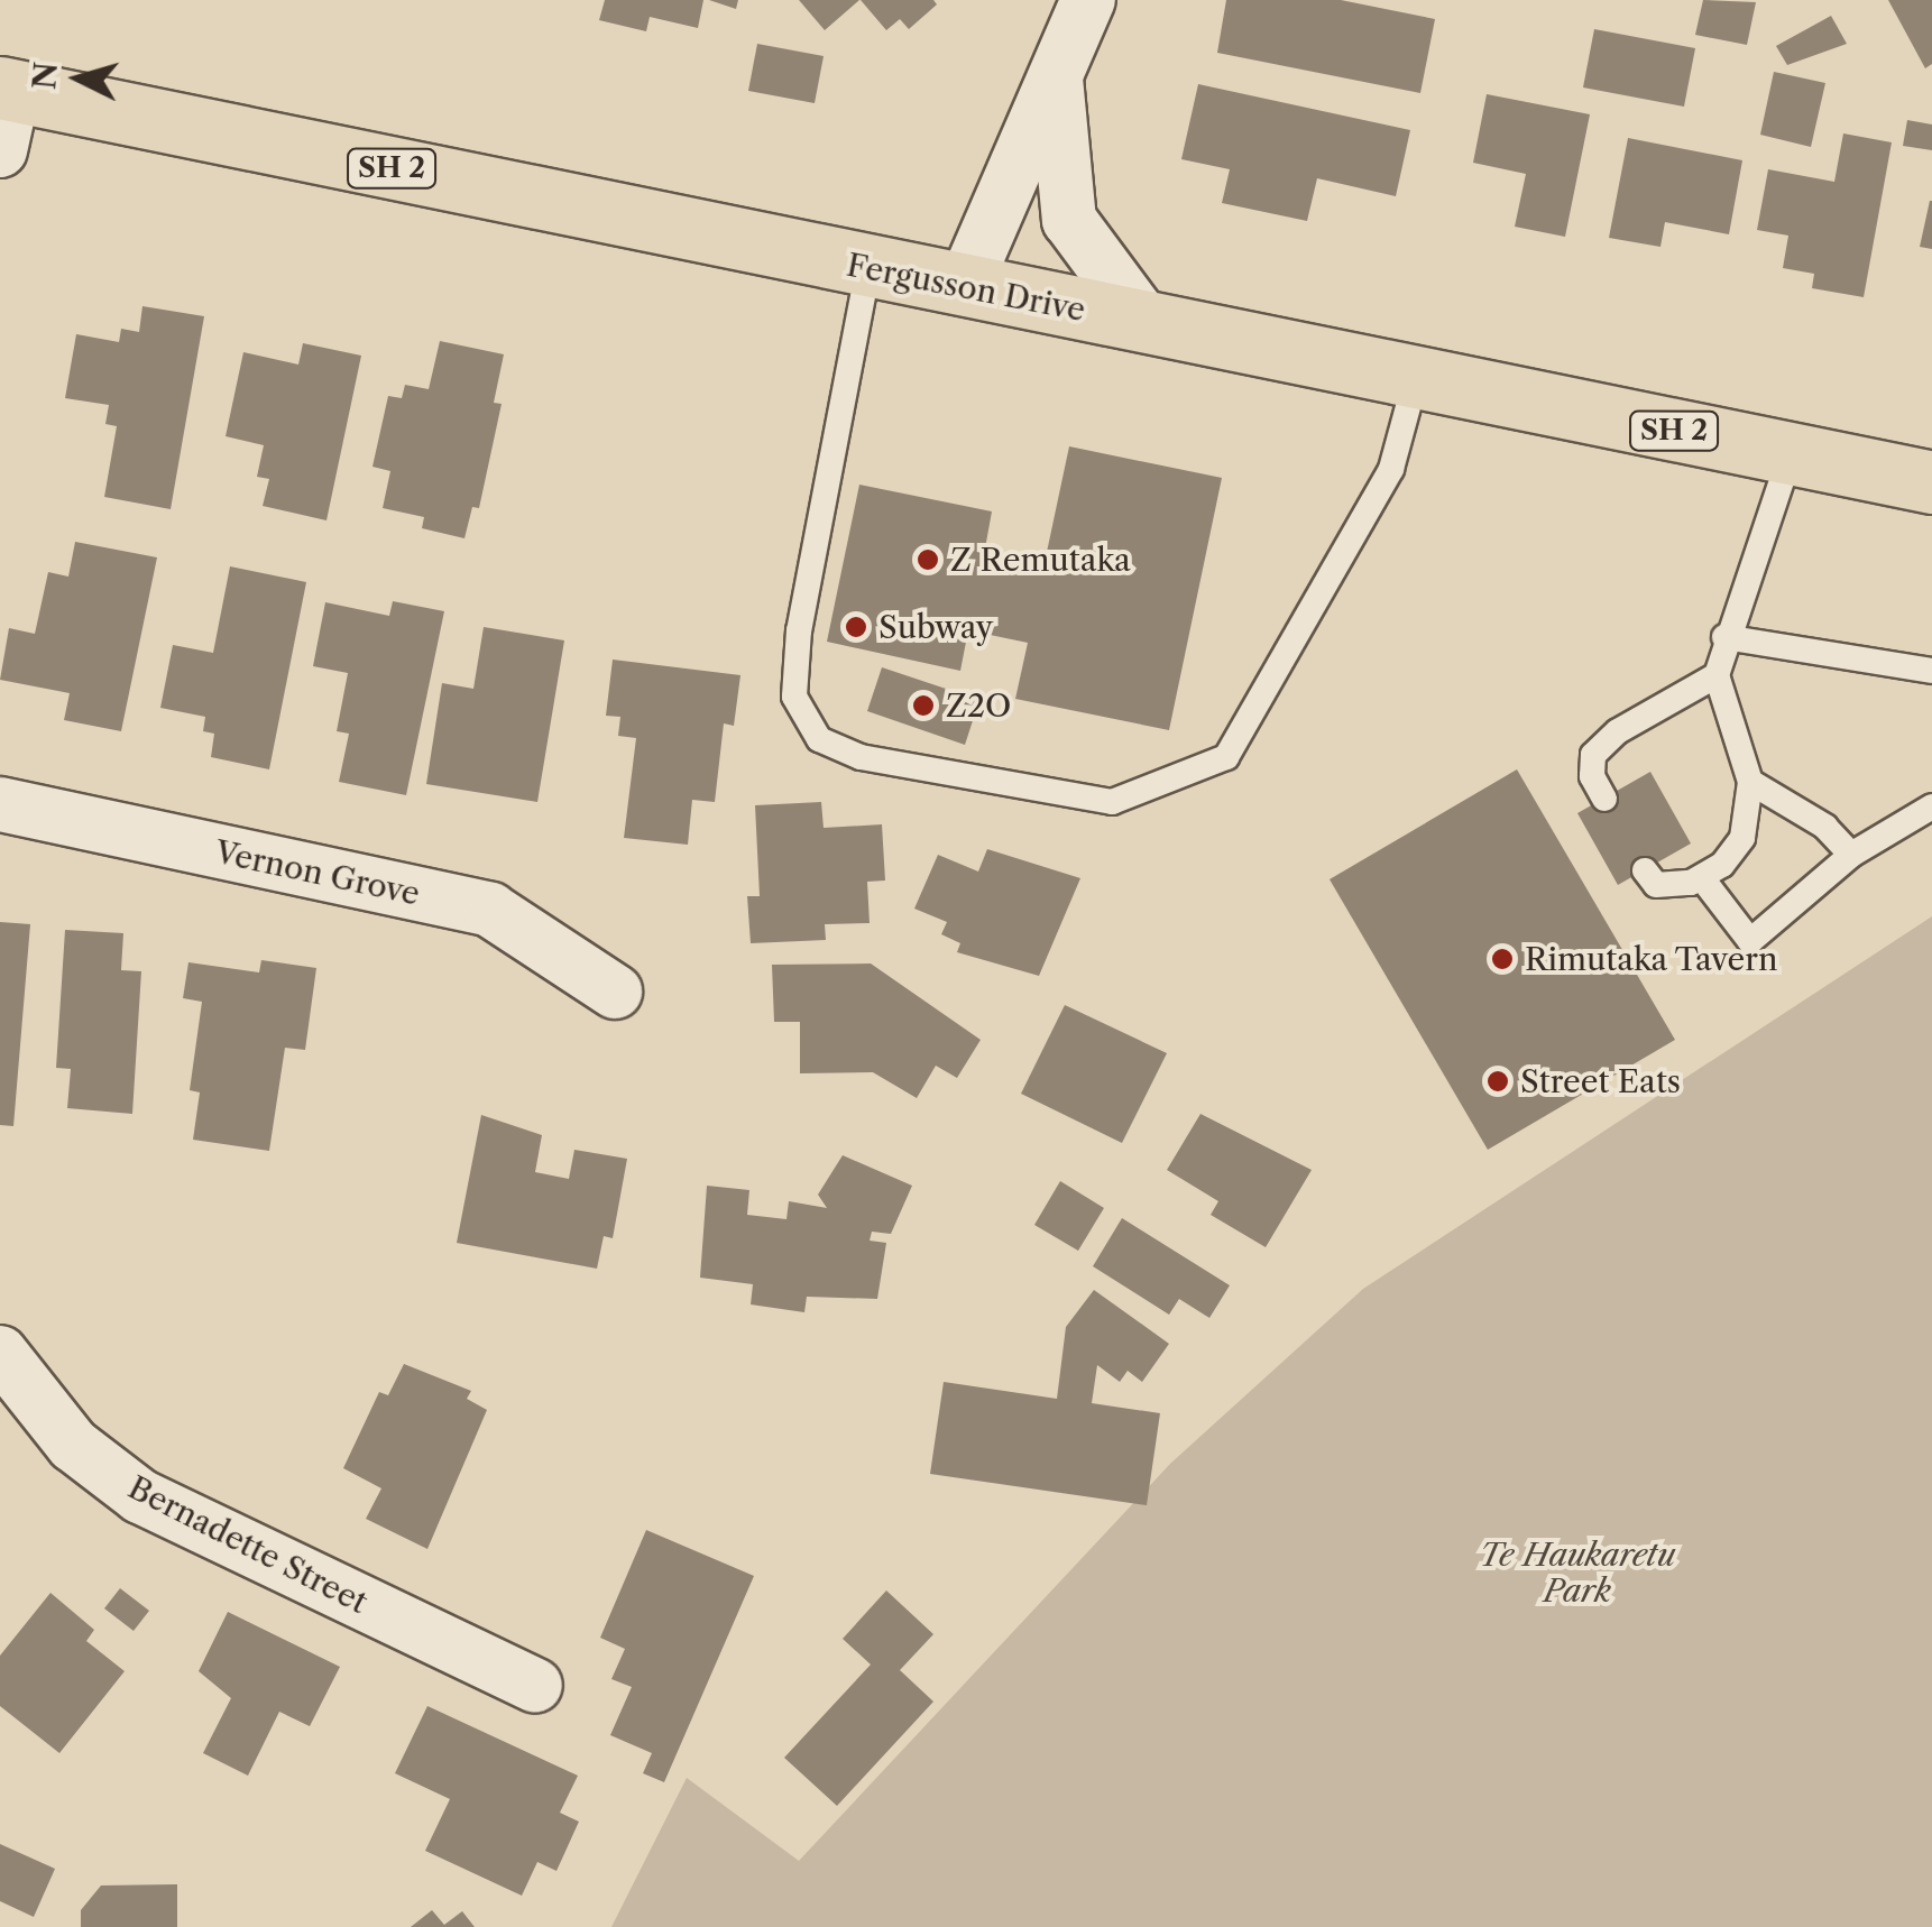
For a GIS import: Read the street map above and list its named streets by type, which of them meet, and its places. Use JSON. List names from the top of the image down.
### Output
{
  "streets": {
    "highway": ["SH 2", "Fergusson Drive"],
    "street": ["Vernon Grove", "Bernadette Street"]
  },
  "parks": ["Te Haukaretu Park"],
  "places": [
    "Z Remutaka",
    "Subway",
    "Z2O",
    "Rimutaka Tavern",
    "Street Eats"
  ],
  "north": "left"
}
